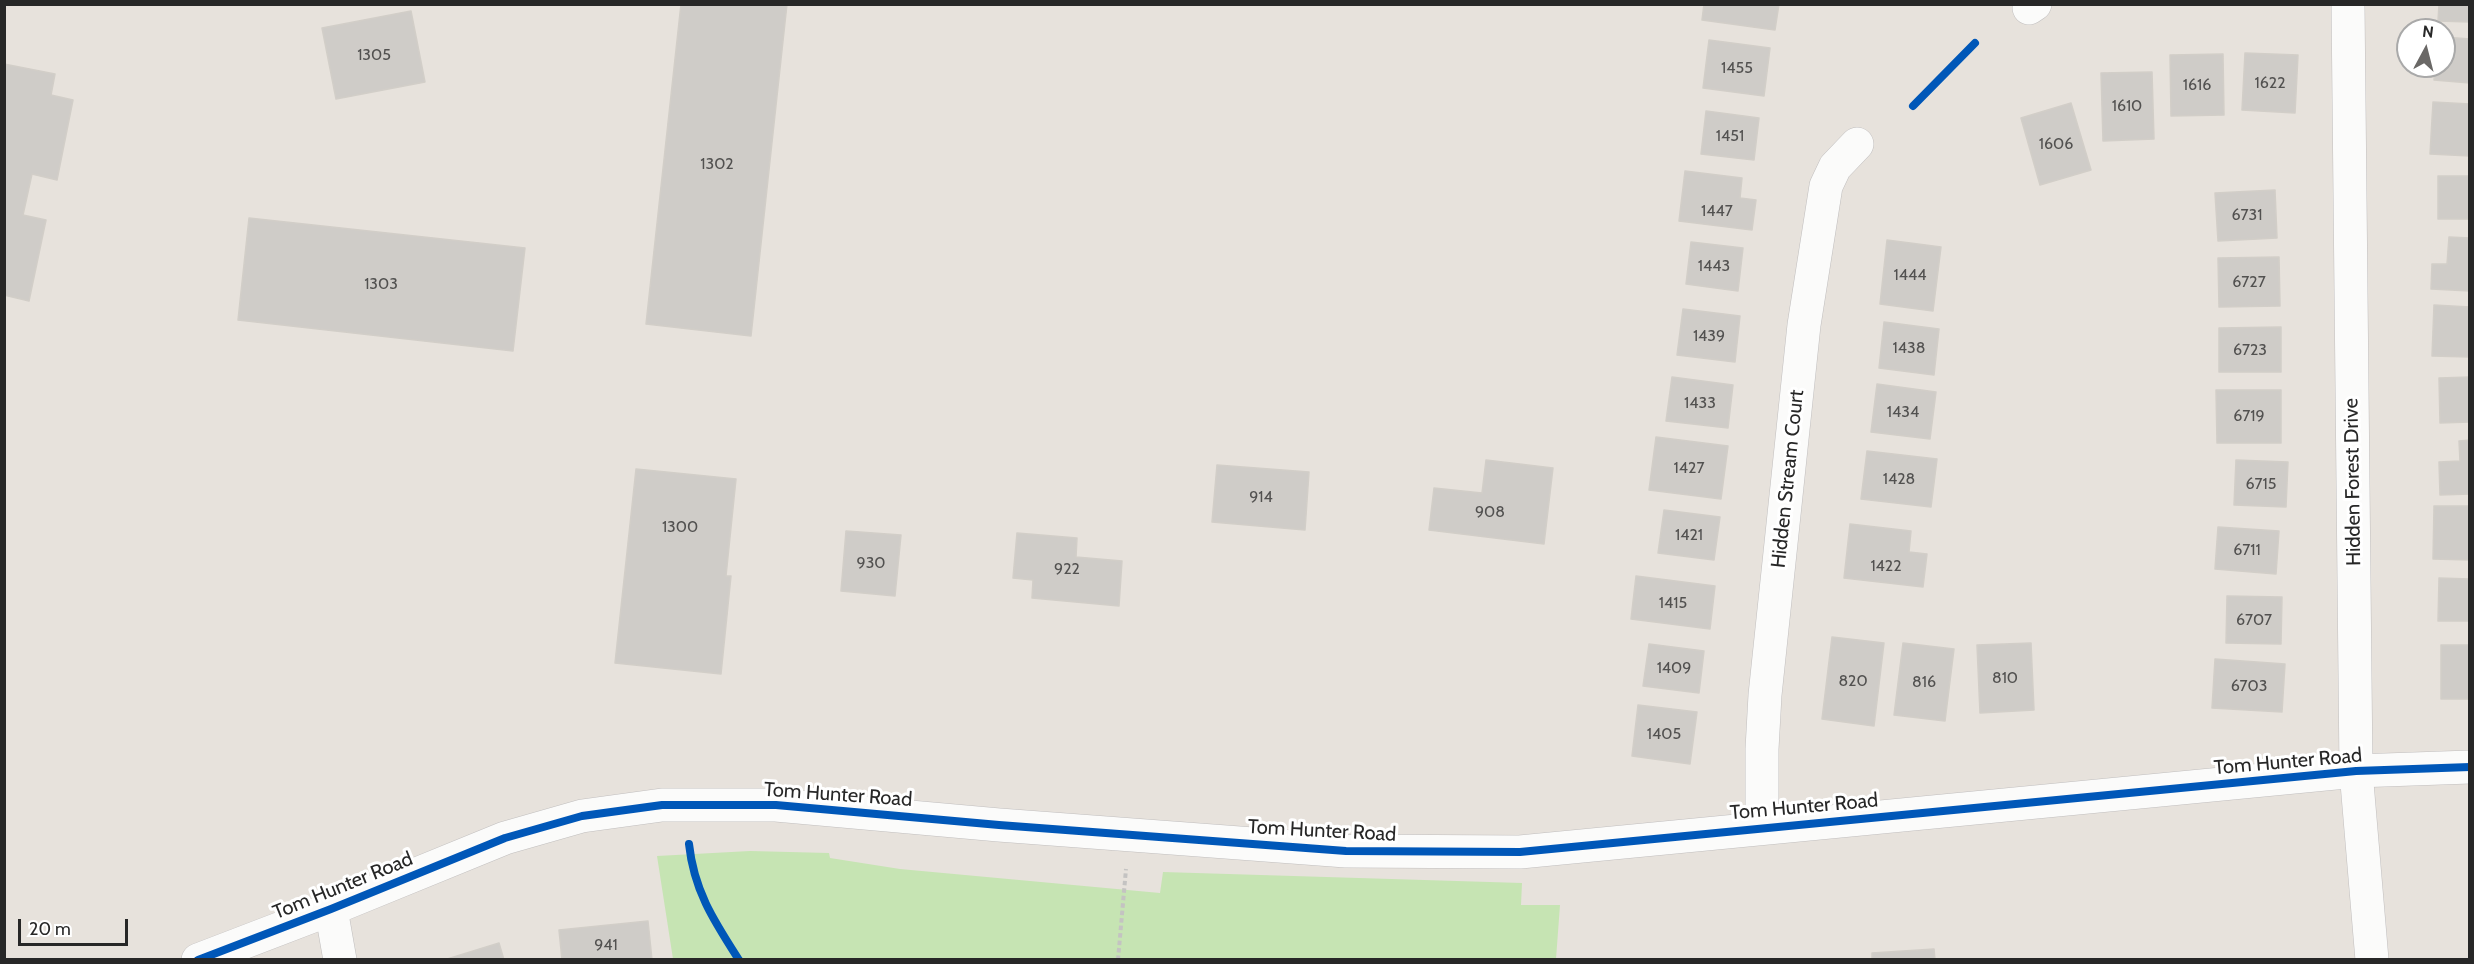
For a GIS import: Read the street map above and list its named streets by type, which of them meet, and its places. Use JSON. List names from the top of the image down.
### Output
{
  "streets": {
    "street": ["Hidden Stream Court", "Hidden Forest Drive", "Tom Hunter Road"]
  },
  "crossings": [
    ["Hidden Stream Court", "Tom Hunter Road"],
    ["Hidden Forest Drive", "Tom Hunter Road"]
  ],
  "house_numbers": [
    "1305",
    "1455",
    "1622",
    "1616",
    "1610",
    "1451",
    "1606",
    "1302",
    "1447",
    "6731",
    "1443",
    "1444",
    "6727",
    "1303",
    "1439",
    "1438",
    "6723",
    "1433",
    "1434",
    "6719",
    "1427",
    "1428",
    "6715",
    "914",
    "908",
    "1300",
    "1421",
    "6711",
    "930",
    "1422",
    "922",
    "1415",
    "6707",
    "1409",
    "810",
    "820",
    "816",
    "6703",
    "1405",
    "941"
  ],
  "scale_bar": "20 m",
  "north": "top"
}
